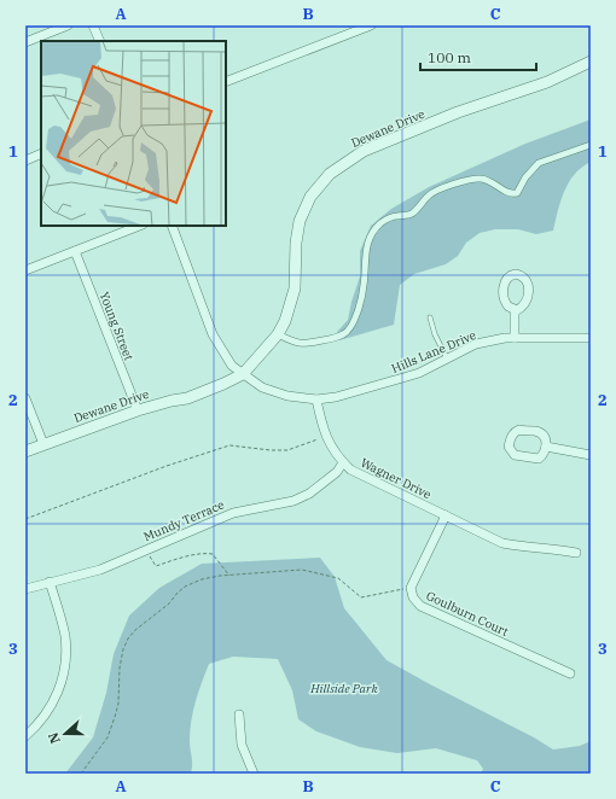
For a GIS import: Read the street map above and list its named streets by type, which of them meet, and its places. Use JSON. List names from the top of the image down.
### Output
{
  "streets": {
    "street": [
      "Dewane Drive",
      "Young Street",
      "Hills Lane Drive",
      "Wagner Drive",
      "Mundy Terrace",
      "Goulburn Court"
    ]
  },
  "crossings": [
    ["Dewane Drive", "Young Street"],
    ["Hills Lane Drive", "Wagner Drive"],
    ["Wagner Drive", "Mundy Terrace"],
    ["Wagner Drive", "Goulburn Court"]
  ],
  "parks": ["Hillside Park"],
  "scale_bar": "100 m",
  "north": "left",
  "grid": {
    "columns": ["A", "B", "C"],
    "rows": ["1", "2", "3"]
  }
}
